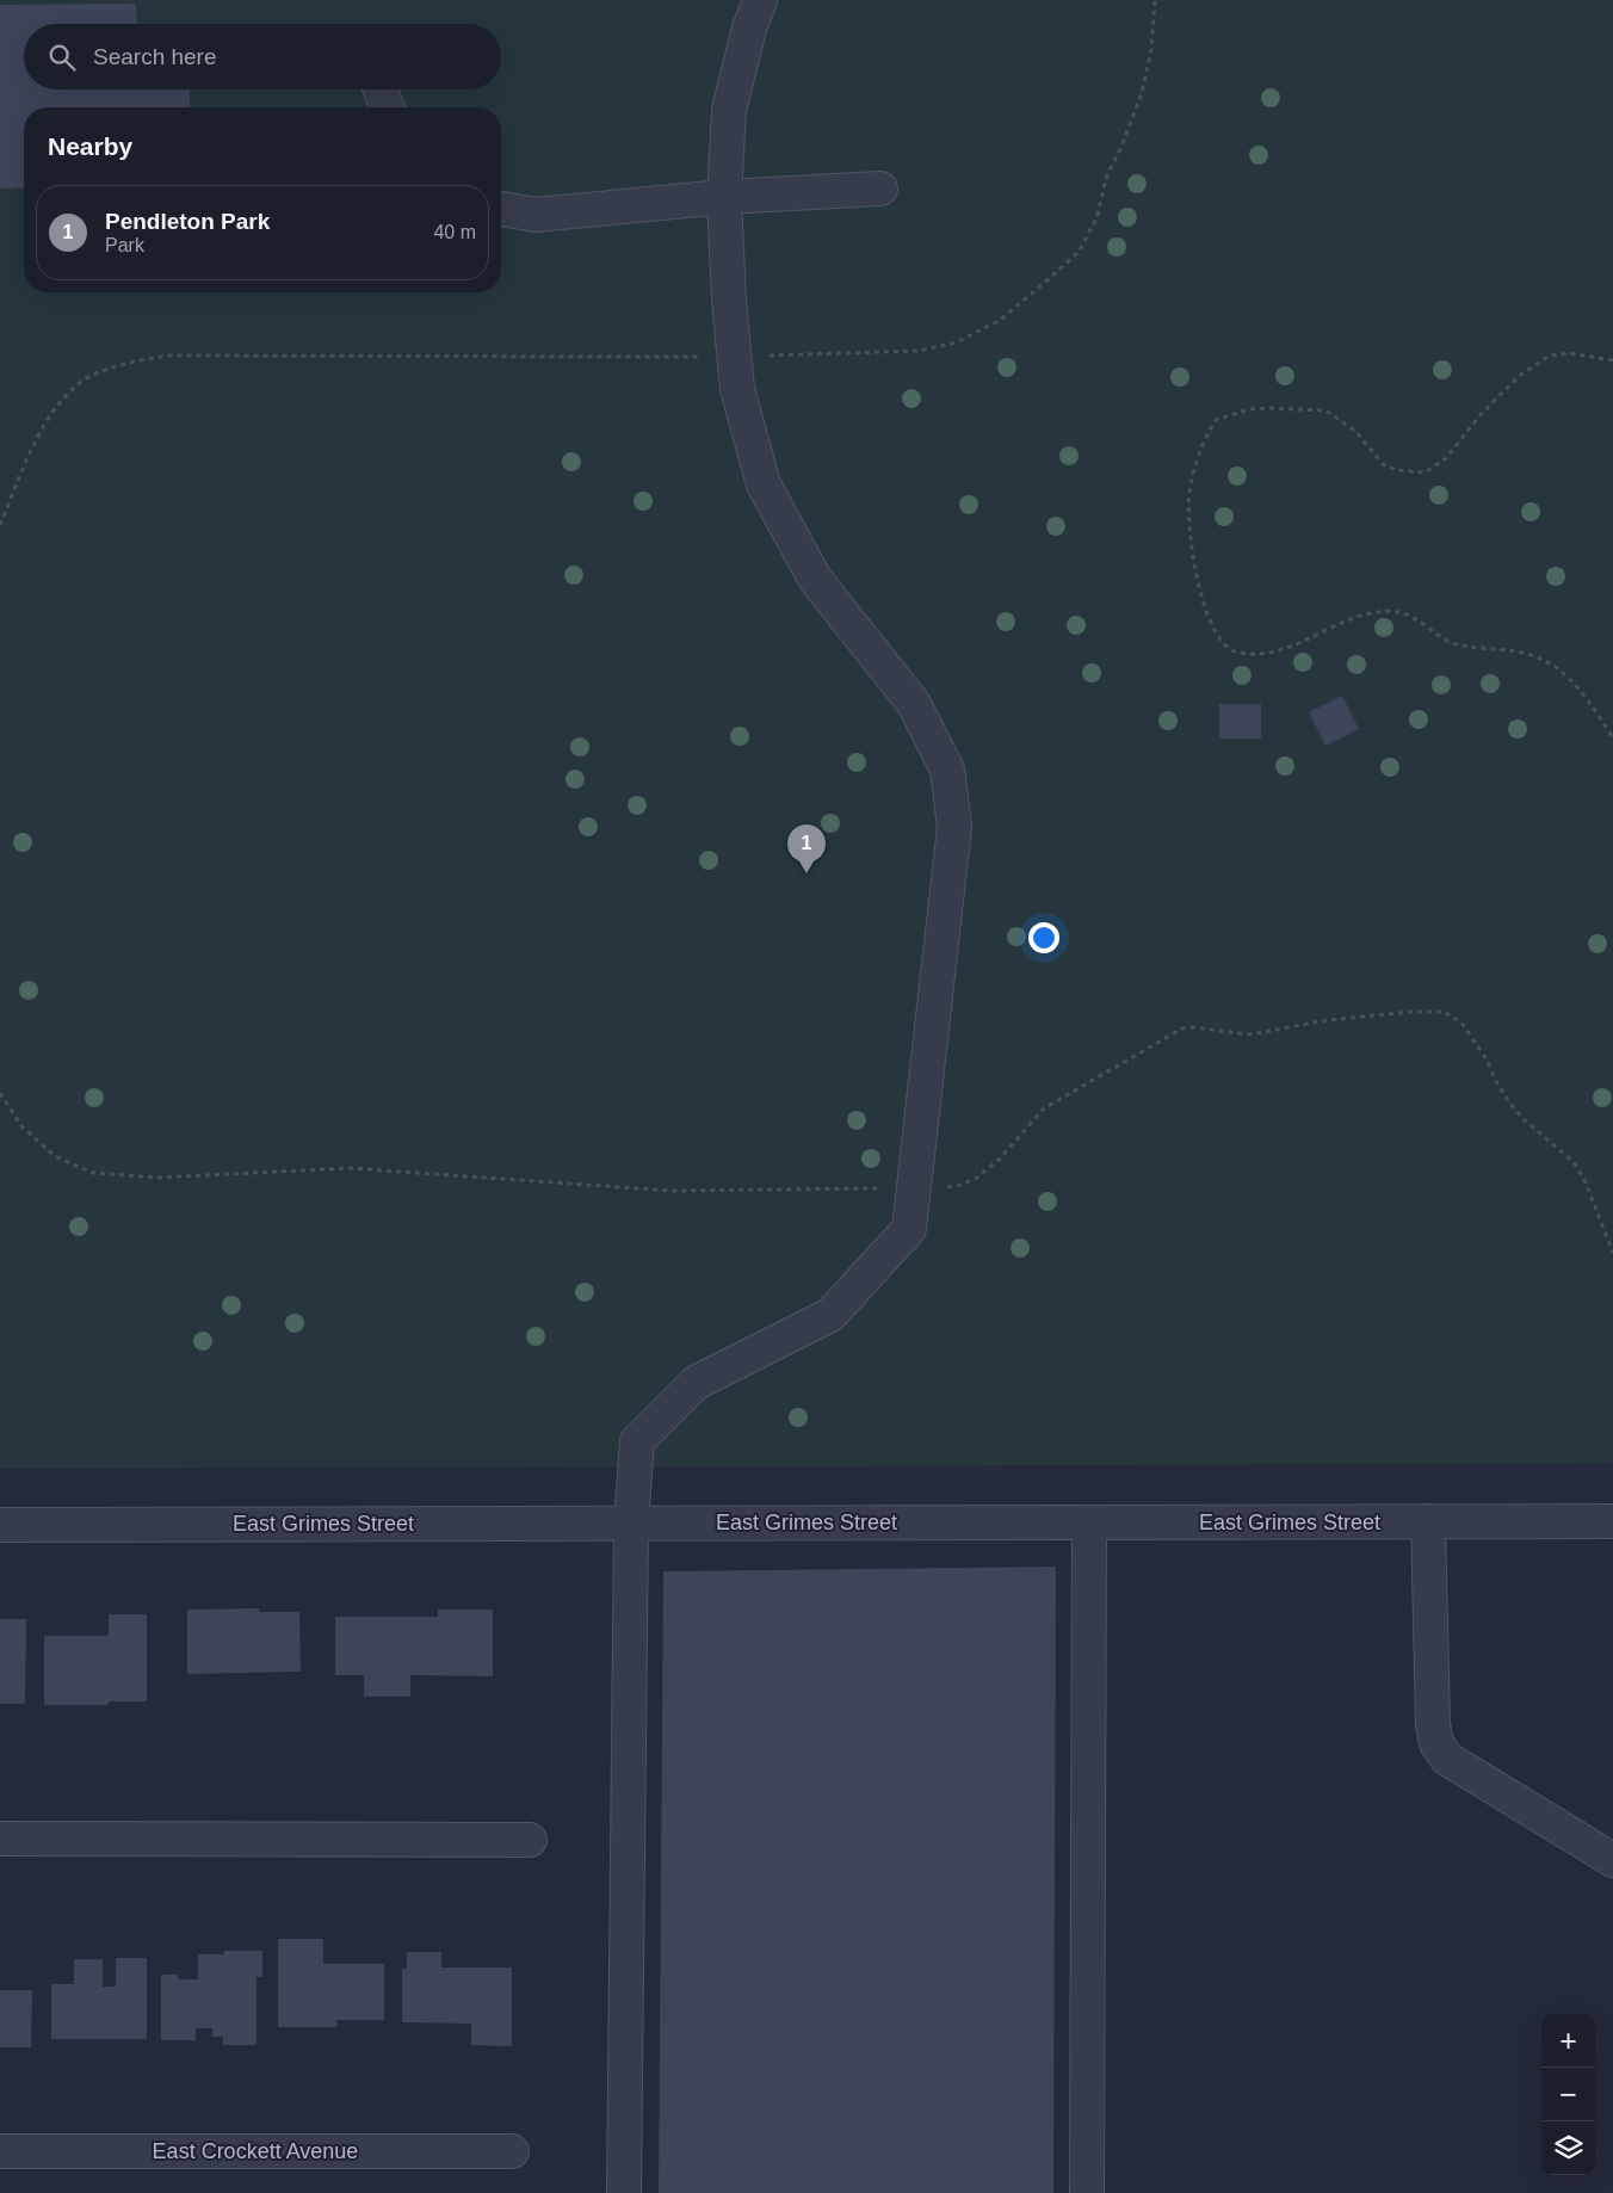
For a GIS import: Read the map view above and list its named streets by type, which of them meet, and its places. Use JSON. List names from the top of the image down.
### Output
{
  "streets": {
    "street": ["East Grimes Street", "East Crockett Avenue"]
  },
  "page": {
    "search": "Search here",
    "heading": "Nearby",
    "list": [
      {
        "mark": "1",
        "name": "Pendleton Park",
        "note": "Park",
        "value": "40 m"
      }
    ],
    "pins": "1",
    "map_buttons": ["+", "−"]
  }
}
